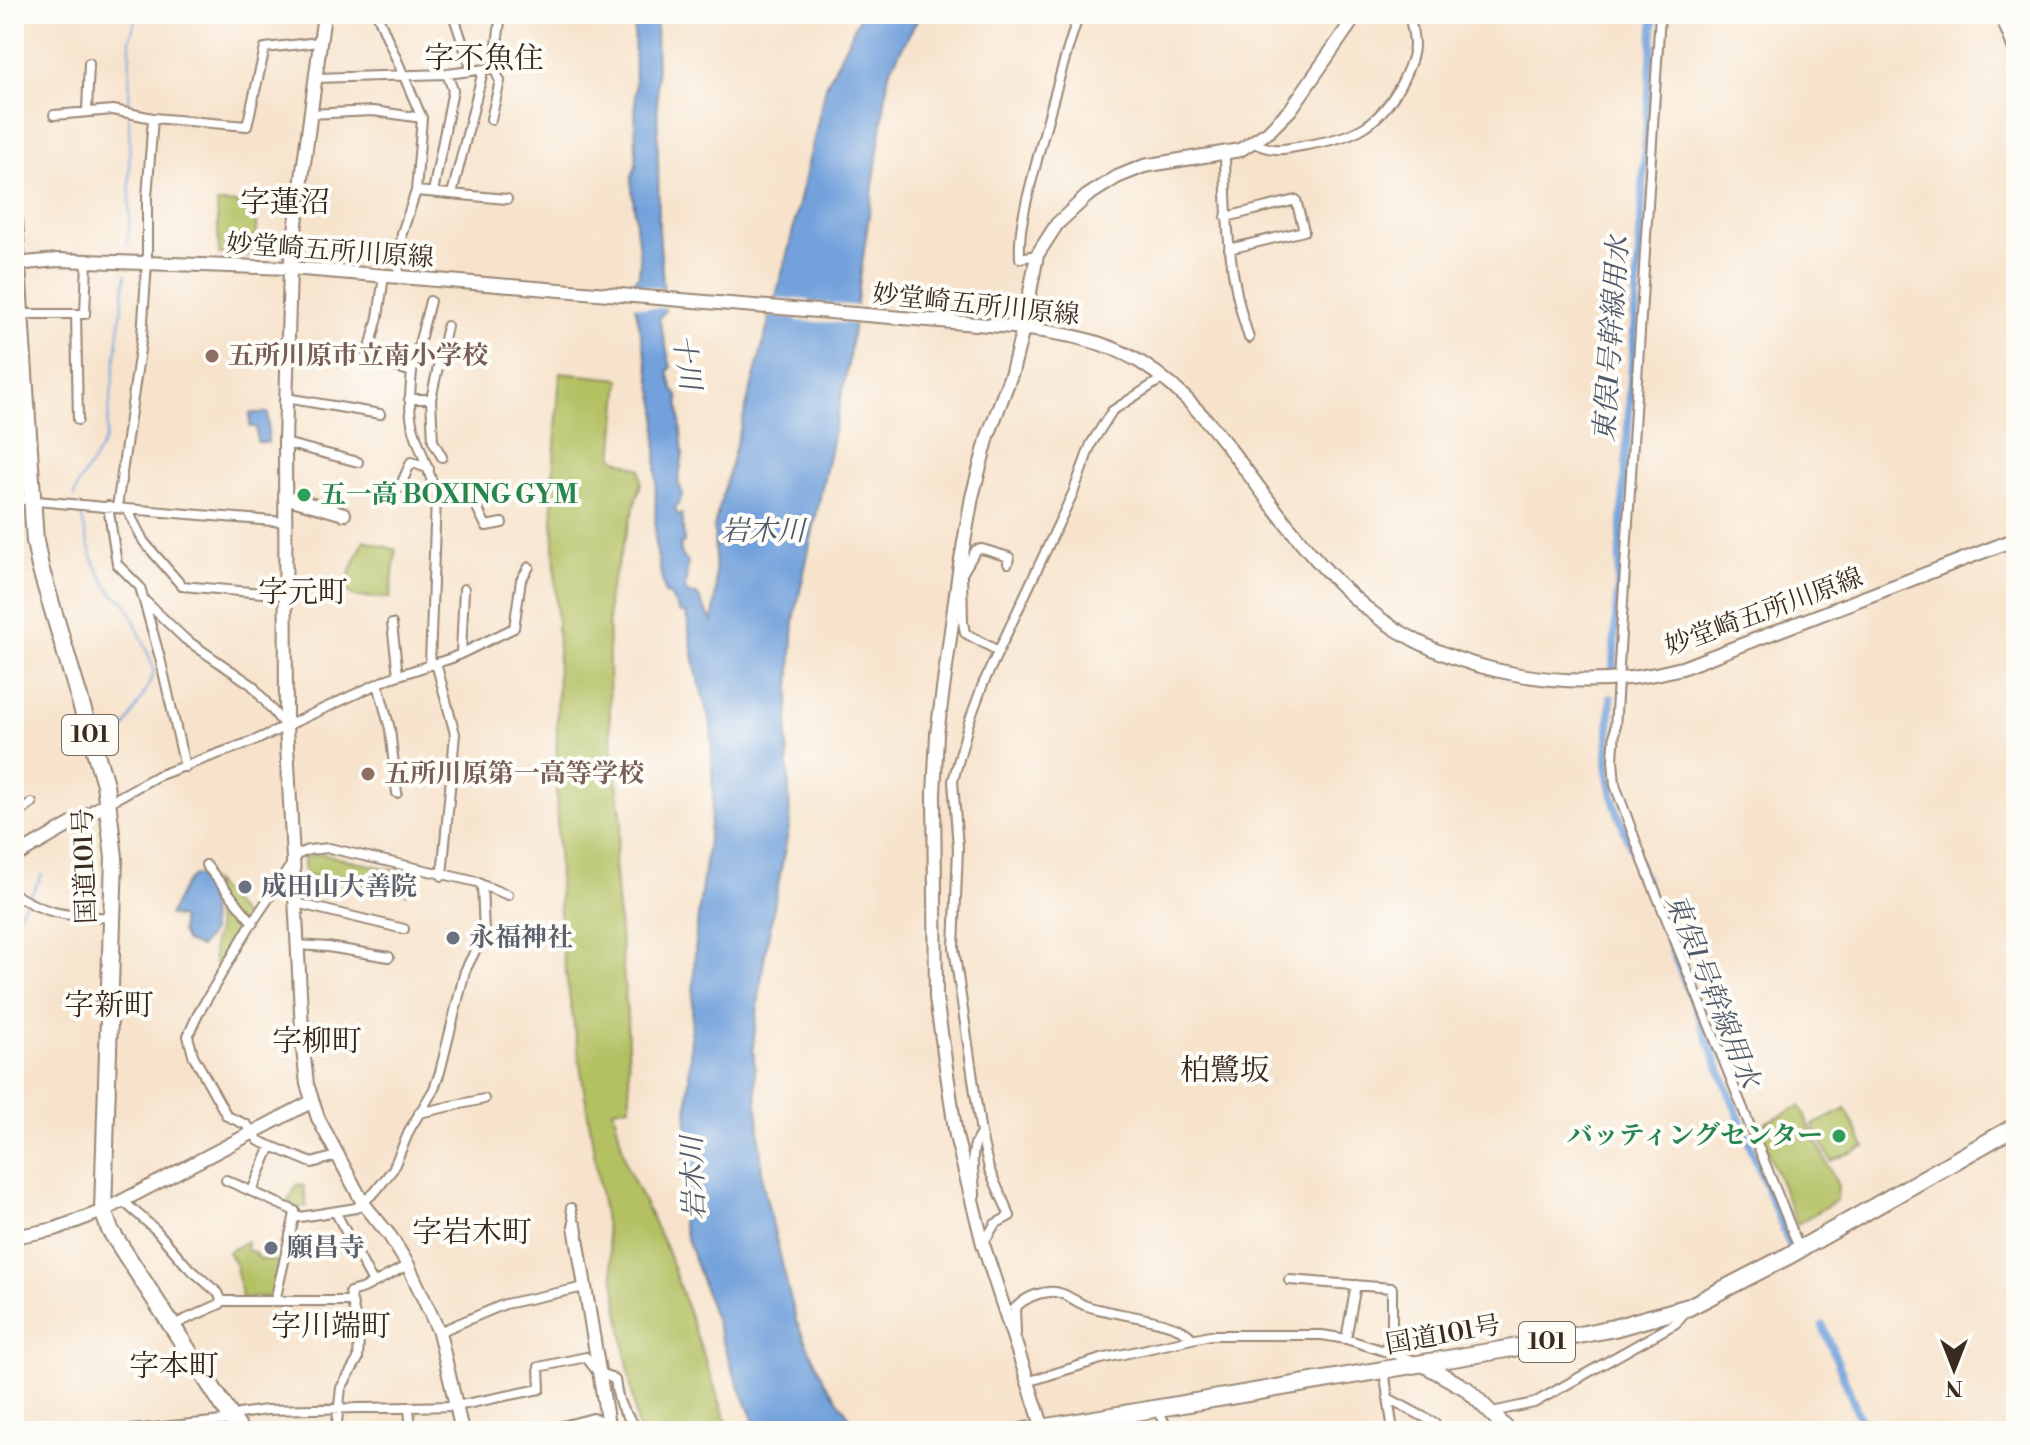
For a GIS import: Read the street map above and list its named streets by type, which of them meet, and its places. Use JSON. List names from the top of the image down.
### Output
{
  "streets": {
    "highway": ["101", "国道101号"],
    "street": ["妙堂崎五所川原線"]
  },
  "crossings": [
    ["妙堂崎五所川原線", "国道101号"]
  ],
  "districts": [
    "字不魚住",
    "字蓮沼",
    "字元町",
    "字新町",
    "字柳町",
    "柏鷺坂",
    "字岩木町",
    "字川端町",
    "字本町"
  ],
  "water": ["東俣1号幹線用水", "十川", "岩木川"],
  "places": [
    "五所川原市立南小学校",
    "五一高 BOXING GYM",
    "五所川原第一高等学校",
    "成田山大善院",
    "永福神社",
    "バッティングセンター",
    "願昌寺"
  ],
  "north": "bottom"
}
